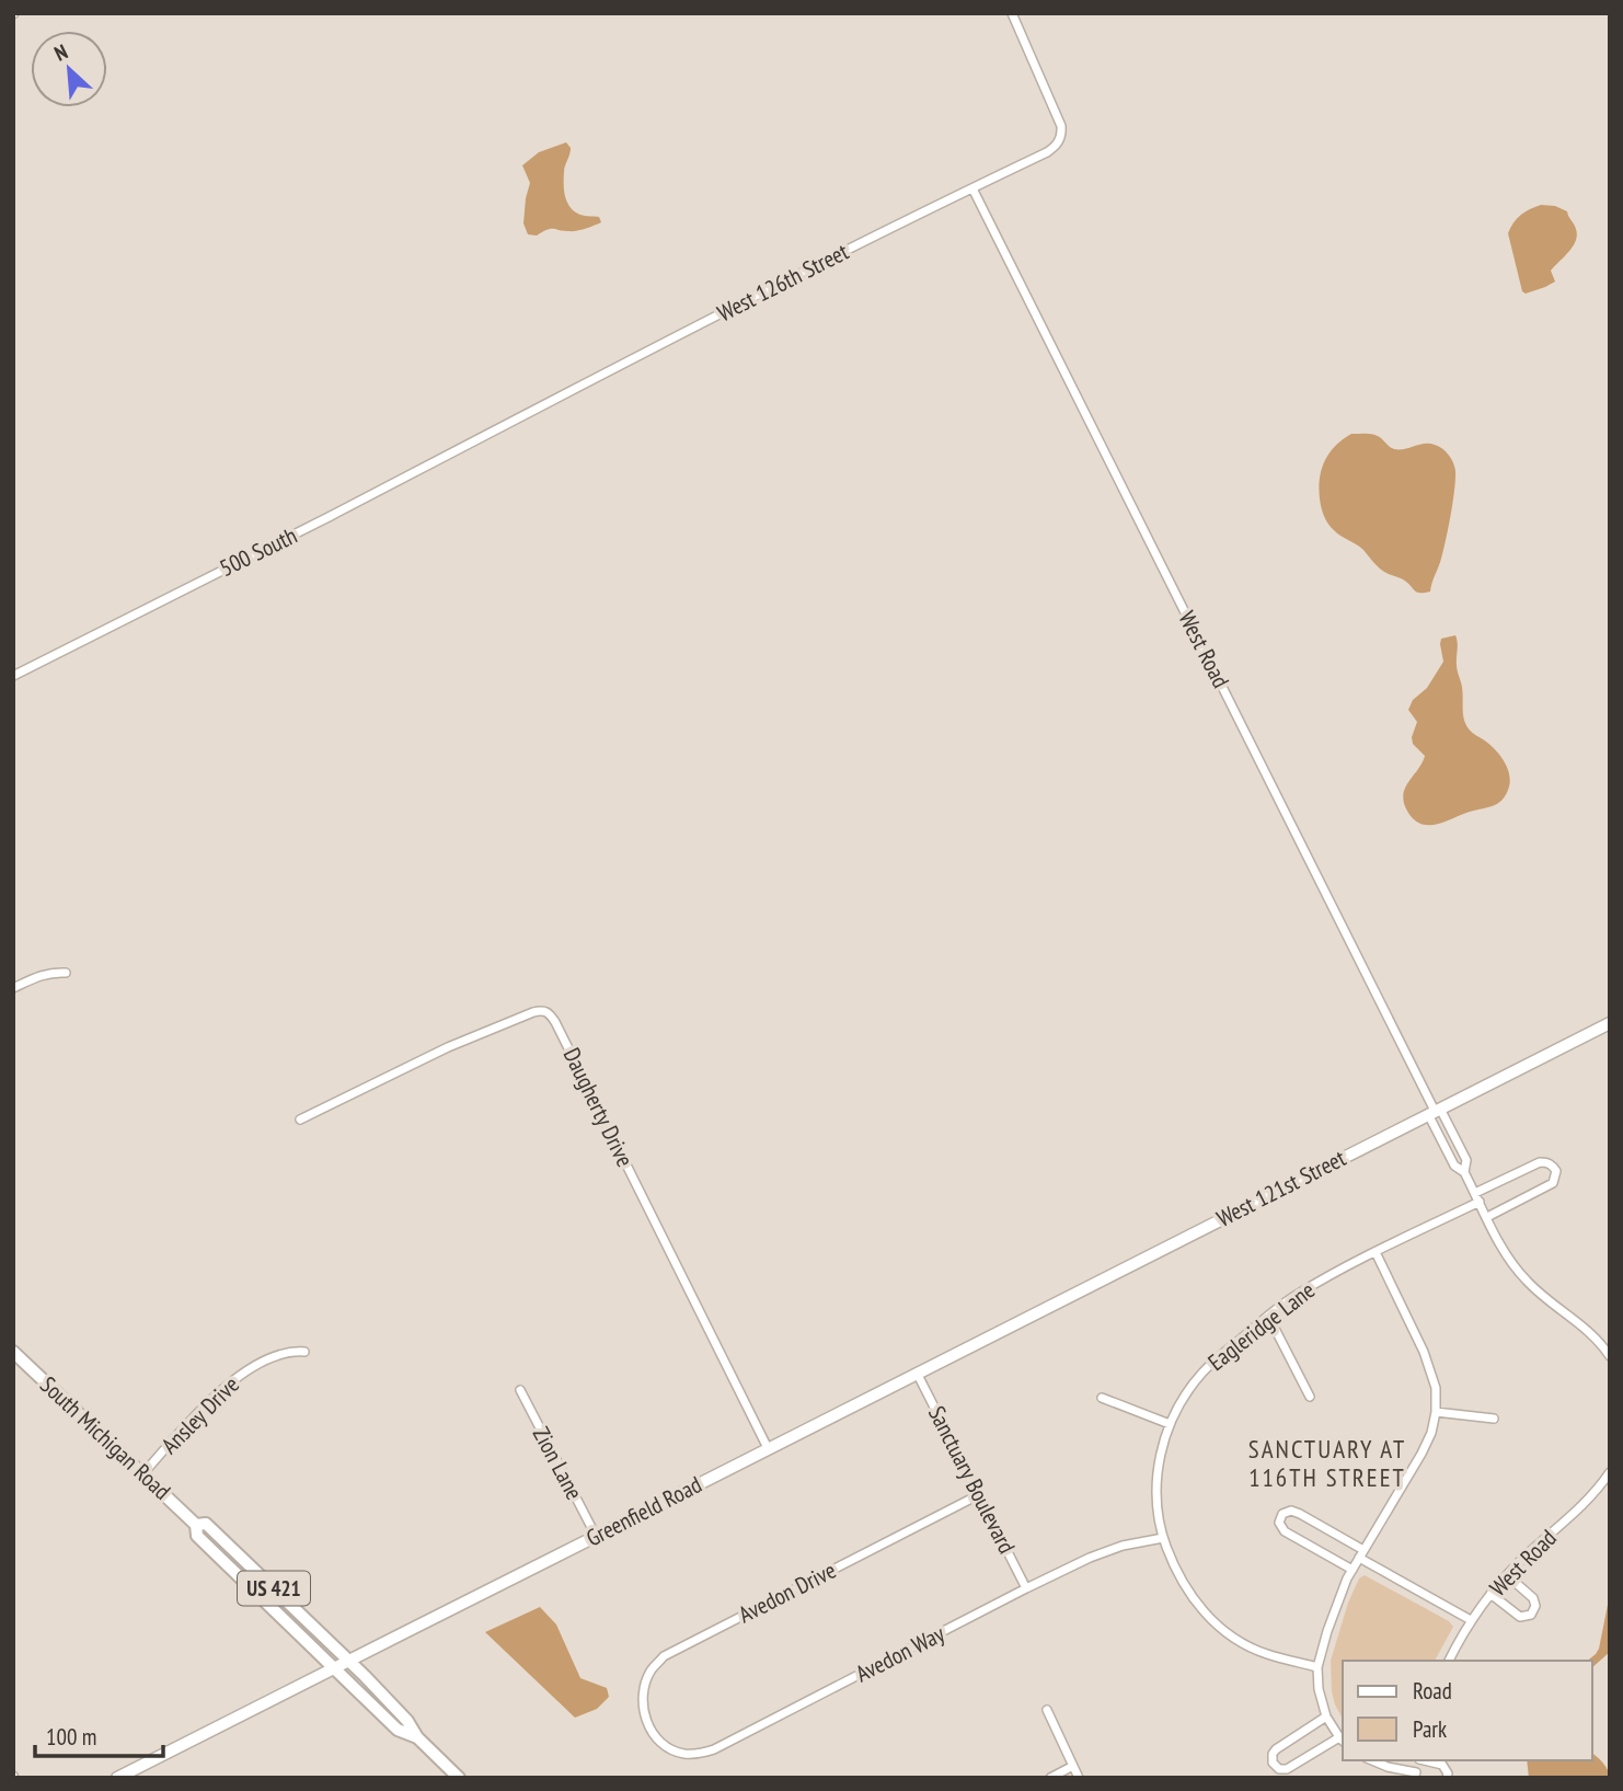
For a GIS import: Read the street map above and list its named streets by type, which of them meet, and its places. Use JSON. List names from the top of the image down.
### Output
{
  "streets": {
    "main road": ["South Michigan Road", "US 421"],
    "street": [
      "West 126th Street",
      "500 South",
      "West Road",
      "Daugherty Drive",
      "West 121st Street",
      "Eagleridge Lane",
      "Ansley Drive",
      "Zion Lane",
      "Sanctuary Boulevard",
      "Greenfield Road",
      "Avedon Drive",
      "Avedon Way"
    ]
  },
  "crossings": [
    ["West 126th Street", "500 South"],
    ["West 126th Street", "West Road"],
    ["West Road", "West 121st Street"],
    ["West Road", "Eagleridge Lane"],
    ["Daugherty Drive", "Greenfield Road"],
    ["West 121st Street", "Greenfield Road"],
    ["Eagleridge Lane", "Avedon Way"],
    ["Ansley Drive", "South Michigan Road"],
    ["South Michigan Road", "Greenfield Road"],
    ["Zion Lane", "Greenfield Road"],
    ["Sanctuary Boulevard", "Greenfield Road"],
    ["Sanctuary Boulevard", "Avedon Drive"],
    ["Sanctuary Boulevard", "Avedon Way"],
    ["Avedon Drive", "Avedon Way"]
  ],
  "districts": ["SANCTUARY AT 116TH STREET"],
  "legend": ["Road", "Park"],
  "scale_bar": "100 m",
  "north": "top left"
}
